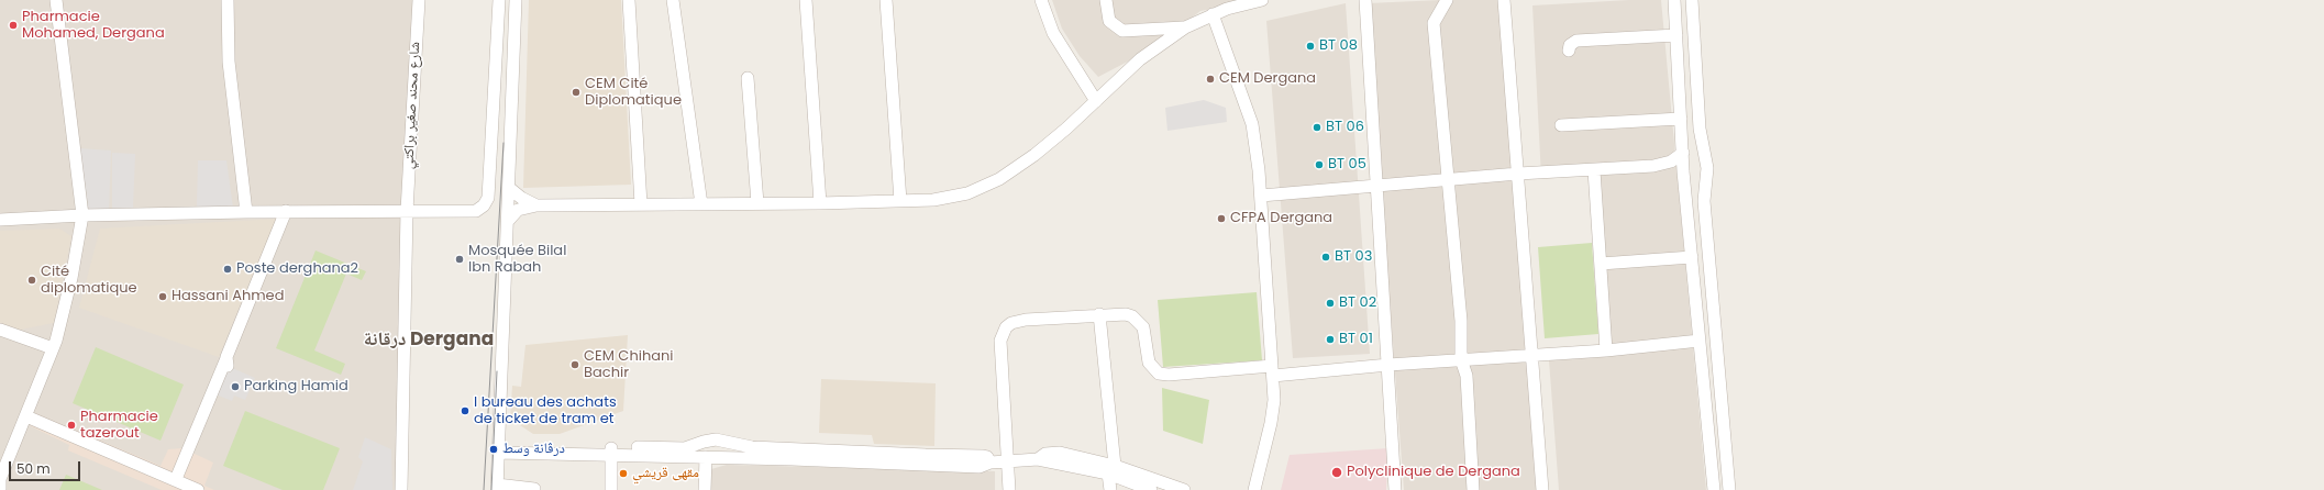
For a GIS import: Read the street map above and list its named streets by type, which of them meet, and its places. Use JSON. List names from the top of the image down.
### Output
{
  "streets": {
    "street": ["شارع محند صغير براكتي"]
  },
  "districts": ["درقانة Dergana"],
  "places": [
    "Pharmacie Mohamed, Dergana",
    "BT 08",
    "CEM Dergana",
    "CEM Cité Diplomatique",
    "BT 06",
    "BT 05",
    "CFPA Dergana",
    "BT 03",
    "Mosquée Bilal Ibn Rabah",
    "Poste derghana2",
    "Cité diplomatique",
    "Hassani Ahmed",
    "BT 02",
    "BT 01",
    "CEM Chihani Bachir",
    "Parking Hamid",
    "I bureau des achats de ticket de tram et",
    "Pharmacie tazerout",
    "درڨانة وسط",
    "Polyclinique de Dergana",
    "مقهى قريشي"
  ],
  "scale_bar": "50 m"
}
